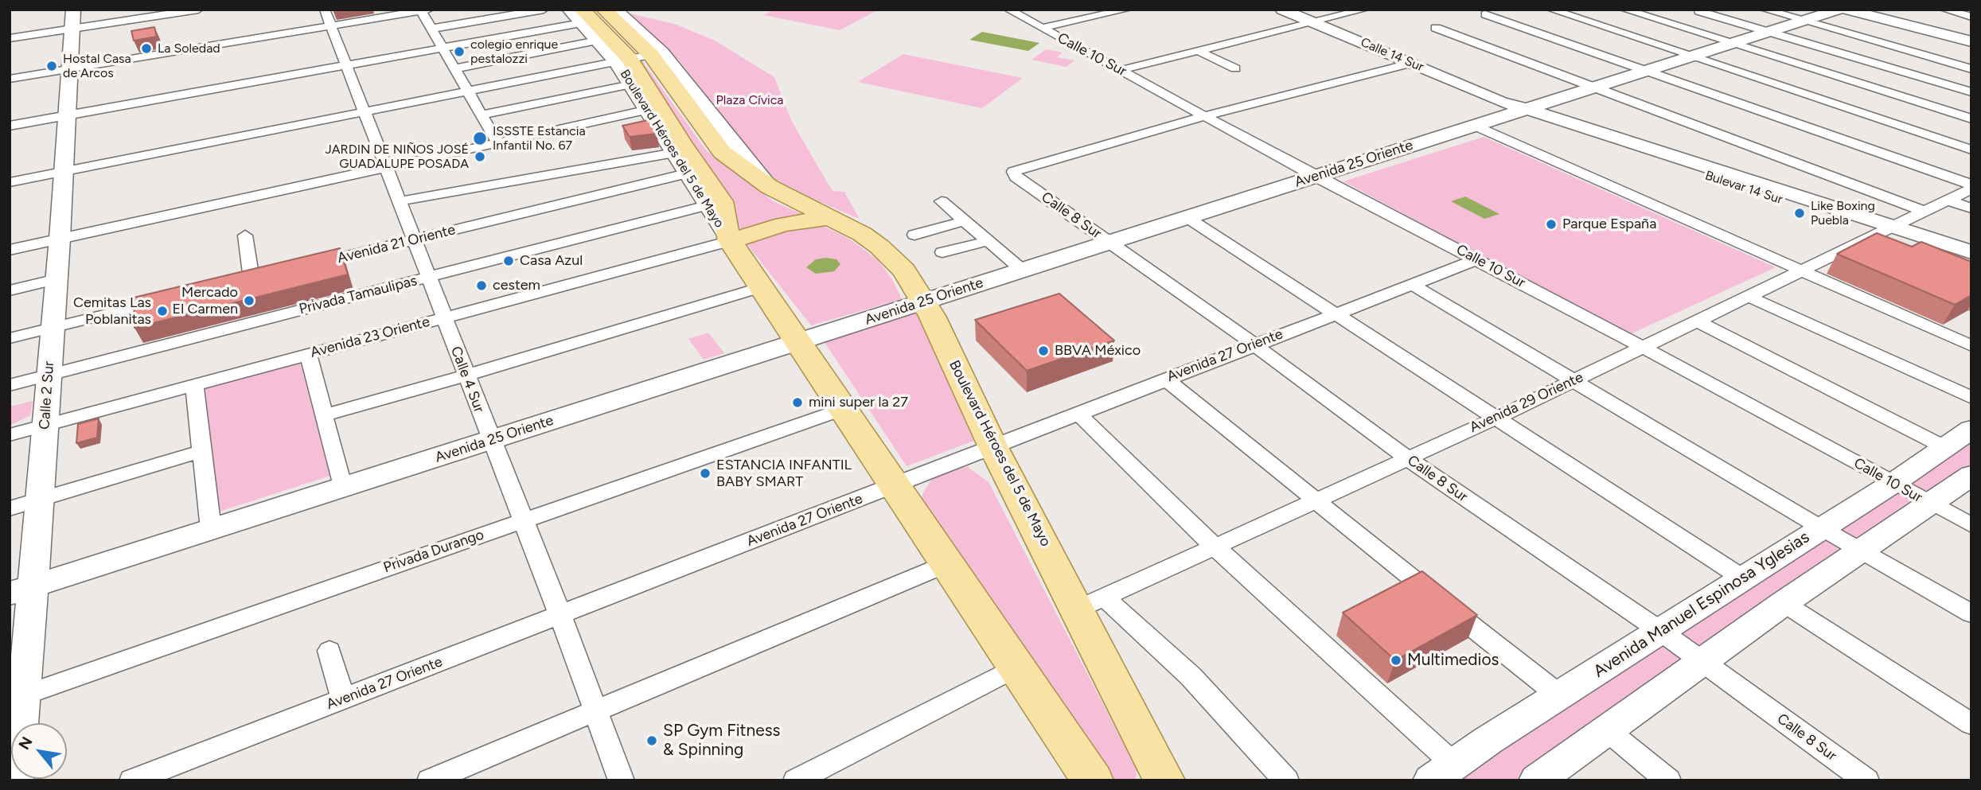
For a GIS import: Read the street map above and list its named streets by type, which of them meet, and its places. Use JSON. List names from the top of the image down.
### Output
{
  "streets": {
    "main road": [
      "Calle 14 Sur",
      "Boulevard Héroes del 5 de Mayo",
      "Avenida 25 Oriente",
      "Bulevar 14 Sur",
      "Calle 2 Sur",
      "Avenida Manuel Espinosa Yglesias"
    ],
    "street": [
      "Calle 10 Sur",
      "Calle 8 Sur",
      "Avenida 21 Oriente",
      "Privada Tamaulipas",
      "Avenida 23 Oriente",
      "Avenida 27 Oriente",
      "Calle 4 Sur",
      "Avenida 29 Oriente",
      "Privada Durango"
    ]
  },
  "crossings": [
    ["Calle 10 Sur", "Avenida 25 Oriente"],
    ["Calle 10 Sur", "Calle 8 Sur"],
    ["Calle 10 Sur", "Avenida 27 Oriente"],
    ["Calle 10 Sur", "Avenida 29 Oriente"],
    ["Calle 10 Sur", "Avenida Manuel Espinosa Yglesias"],
    ["Calle 14 Sur", "Avenida 25 Oriente"],
    ["Calle 14 Sur", "Bulevar 14 Sur"],
    ["Boulevard Héroes del 5 de Mayo", "Avenida 25 Oriente"],
    ["Boulevard Héroes del 5 de Mayo", "Avenida 21 Oriente"],
    ["Boulevard Héroes del 5 de Mayo", "Privada Tamaulipas"],
    ["Boulevard Héroes del 5 de Mayo", "Avenida 23 Oriente"],
    ["Boulevard Héroes del 5 de Mayo", "Avenida 27 Oriente"],
    ["Boulevard Héroes del 5 de Mayo", "Avenida 29 Oriente"],
    ["Boulevard Héroes del 5 de Mayo", "Privada Durango"],
    ["Avenida 25 Oriente", "Bulevar 14 Sur"],
    ["Avenida 25 Oriente", "Calle 8 Sur"],
    ["Avenida 25 Oriente", "Calle 4 Sur"],
    ["Avenida 25 Oriente", "Calle 2 Sur"],
    ["Bulevar 14 Sur", "Avenida 29 Oriente"],
    ["Calle 8 Sur", "Avenida 27 Oriente"],
    ["Calle 8 Sur", "Avenida 29 Oriente"],
    ["Calle 8 Sur", "Avenida Manuel Espinosa Yglesias"],
    ["Avenida 21 Oriente", "Calle 4 Sur"],
    ["Privada Tamaulipas", "Calle 4 Sur"],
    ["Privada Tamaulipas", "Calle 2 Sur"],
    ["Avenida 23 Oriente", "Calle 4 Sur"],
    ["Avenida 23 Oriente", "Calle 2 Sur"],
    ["Avenida 27 Oriente", "Calle 4 Sur"],
    ["Calle 4 Sur", "Privada Durango"],
    ["Calle 2 Sur", "Privada Durango"]
  ],
  "parks": ["Plaza Cívica"],
  "places": [
    "La Soledad",
    "colegio enrique pestalozzi",
    "Hostal Casa de Arcos",
    "ISSSTE Estancia Infantil No. 67",
    "JARDIN DE NIÑOS JOSÉ GUADALUPE POSADA",
    "Like Boxing Puebla",
    "Parque España",
    "Casa Azul",
    "cestem",
    "Mercado El Carmen",
    "Cemitas Las Poblanitas",
    "BBVA México",
    "mini super la 27",
    "ESTANCIA INFANTIL BABY SMART",
    "Multimedios",
    "SP Gym Fitness & Spinning"
  ],
  "north": "top left"
}
